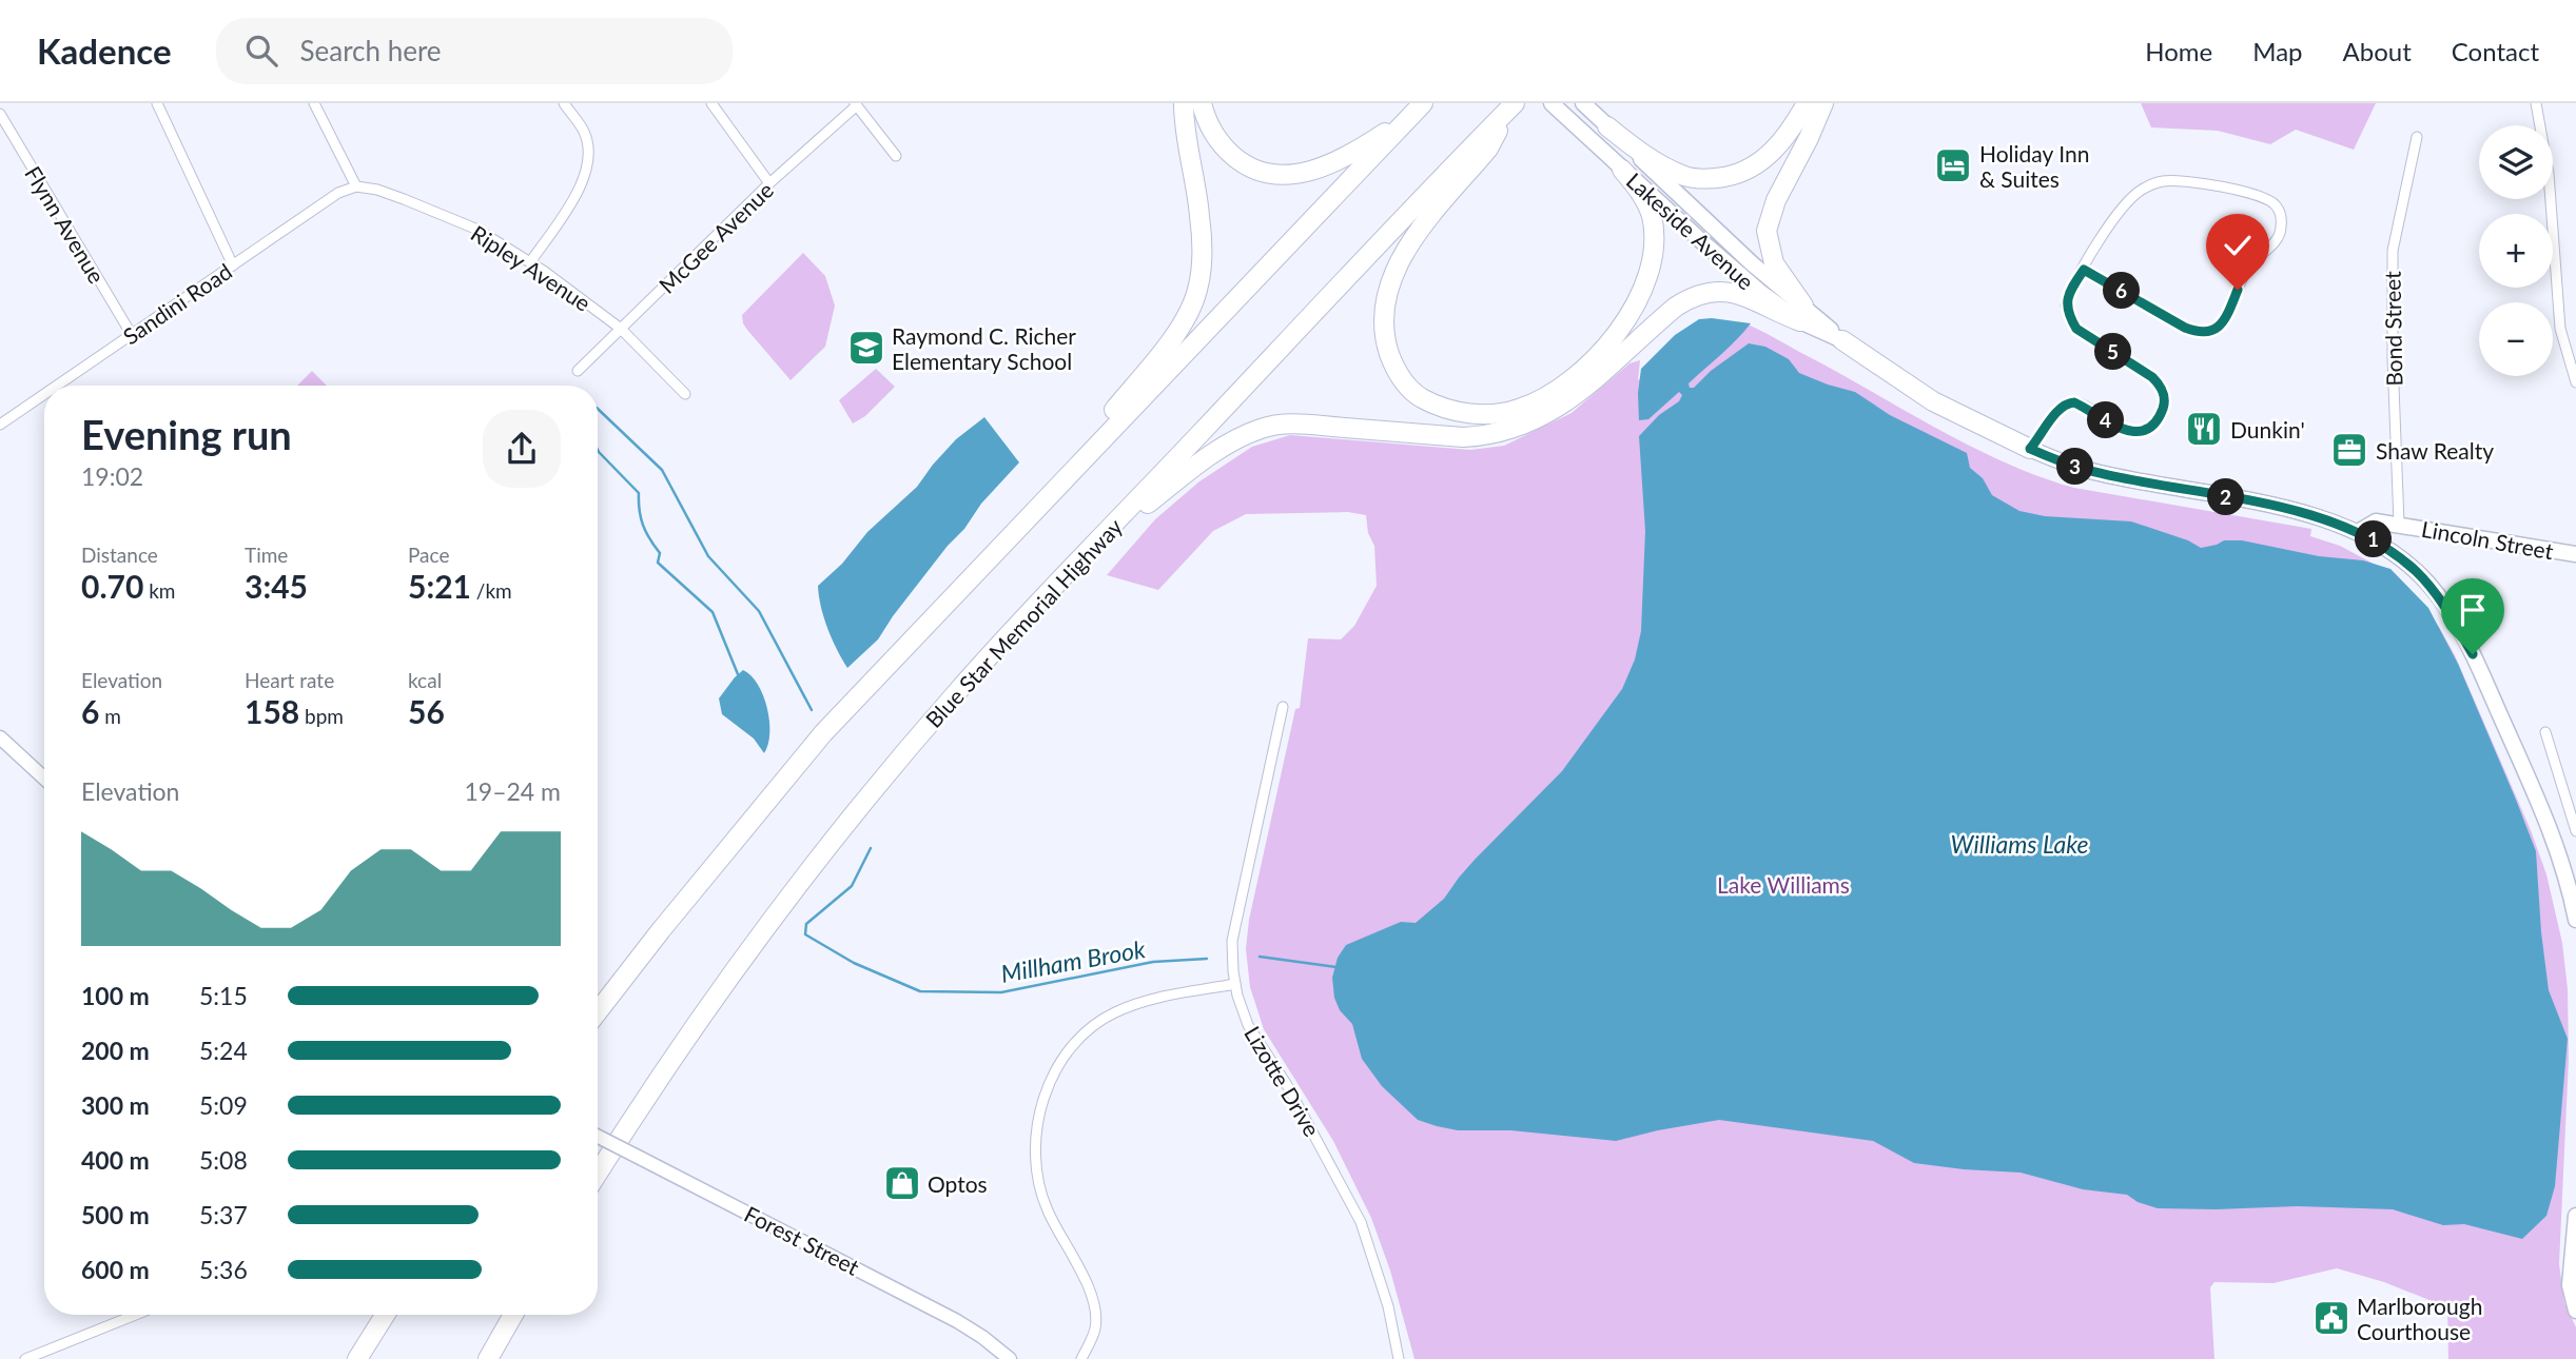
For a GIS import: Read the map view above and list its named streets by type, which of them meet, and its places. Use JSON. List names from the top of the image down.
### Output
{
  "streets": {
    "highway": ["Lakeside Avenue", "Blue Star Memorial Highway"],
    "main road": ["Lincoln Street", "Forest Street"],
    "street": [
      "Flynn Avenue",
      "McGee Avenue",
      "Ripley Avenue",
      "Sandini Road",
      "Bond Street",
      "Lizotte Drive"
    ]
  },
  "crossings": [
    ["Flynn Avenue", "Sandini Road"],
    ["Lakeside Avenue", "Lincoln Street"],
    ["McGee Avenue", "Ripley Avenue"],
    ["Ripley Avenue", "Sandini Road"],
    ["Bond Street", "Lincoln Street"]
  ],
  "water": ["Williams Lake", "Millham Brook"],
  "parks": ["Lake Williams"],
  "places": {
    "hotel": ["Holiday Inn & Suites"],
    "school or university": ["Raymond C. Richer Elementary School"],
    "restaurant": ["Dunkin'"],
    "office": ["Shaw Realty"],
    "shop": ["Optos"],
    "public building": ["Marlborough Courthouse"]
  },
  "page": {
    "header": "Kadence",
    "search": "Search here",
    "nav": [
      "Home",
      "Map",
      "About",
      "Contact"
    ],
    "map_buttons": ["+", "−"],
    "pins": [
      "6",
      "5",
      "4",
      "3",
      "2",
      "1"
    ],
    "heading": ["Evening run", "19:02"],
    "stats": [
      ["Distance", "0.70 km"],
      ["Time", "3:45"],
      ["Pace", "5:21 /km"],
      ["Elevation", "6 m"],
      ["Heart rate", "158 bpm"],
      ["kcal", "56"]
    ],
    "chart": ["Elevation", "19–24 m"],
    "list": [
      {
        "name": "100 m",
        "note": "5:15"
      },
      {
        "name": "200 m",
        "note": "5:24"
      },
      {
        "name": "300 m",
        "note": "5:09"
      },
      {
        "name": "400 m",
        "note": "5:08"
      },
      {
        "name": "500 m",
        "note": "5:37"
      },
      {
        "name": "600 m",
        "note": "5:36"
      }
    ]
  }
}
